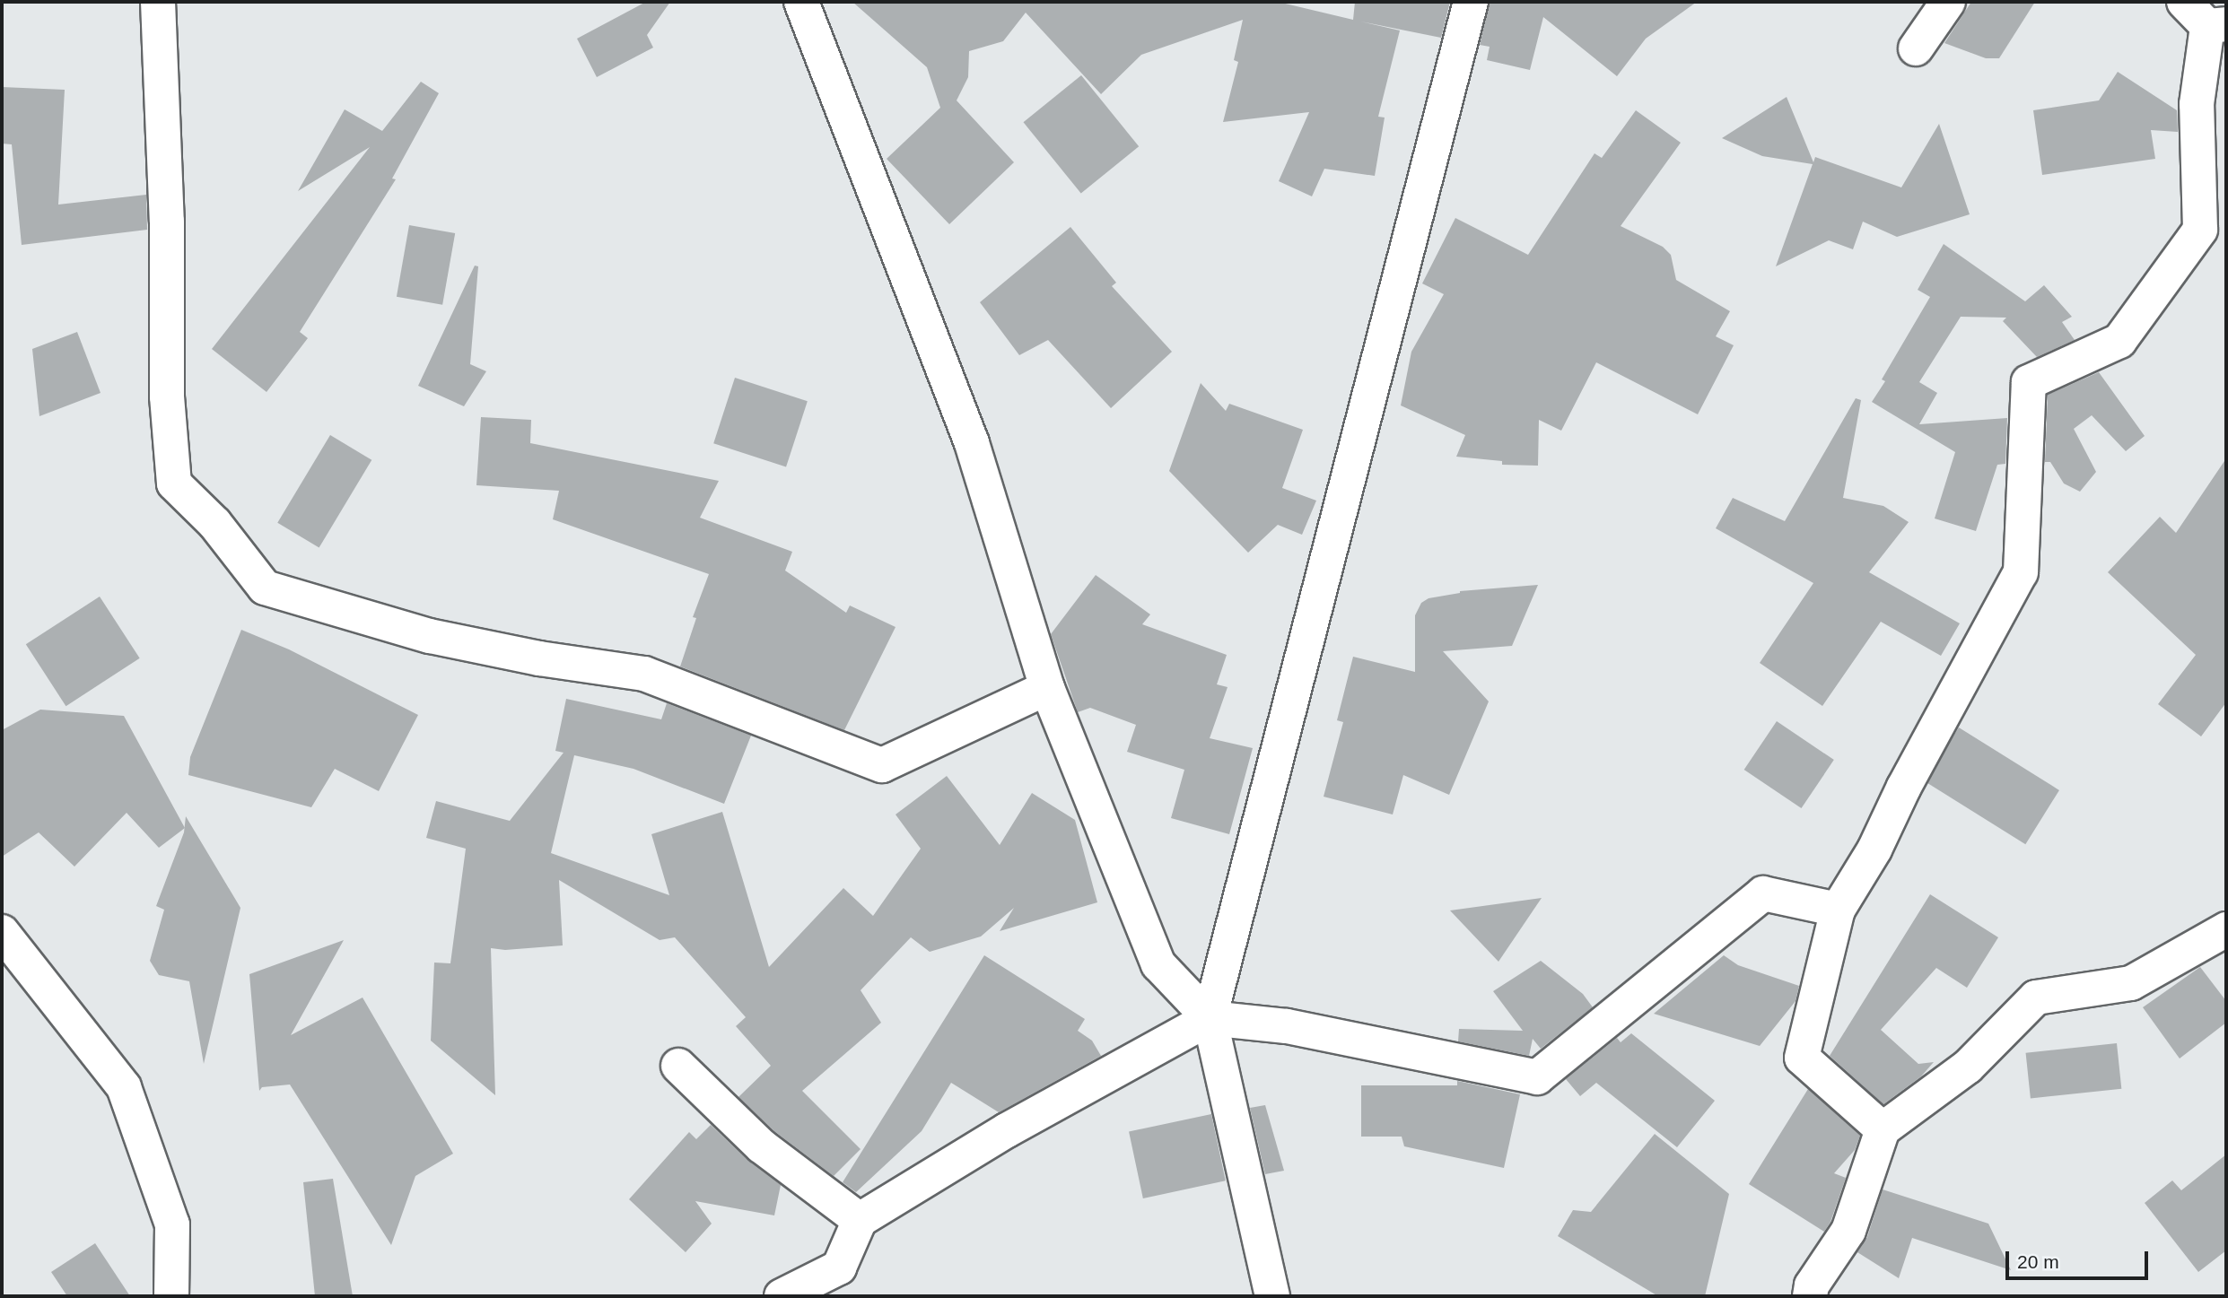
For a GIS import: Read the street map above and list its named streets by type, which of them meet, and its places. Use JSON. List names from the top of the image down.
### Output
{
  "scale_bar": "20 m"
}
